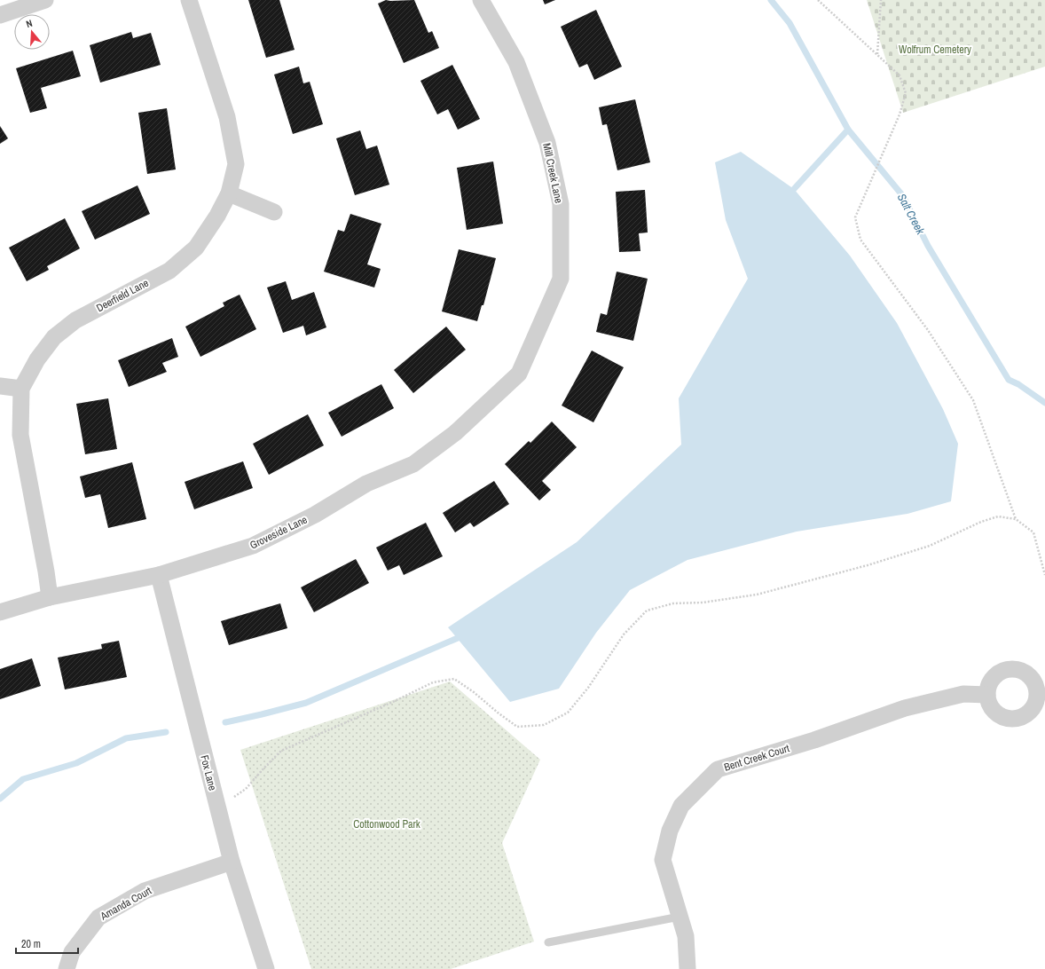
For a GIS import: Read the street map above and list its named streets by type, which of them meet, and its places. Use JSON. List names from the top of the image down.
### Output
{
  "streets": {
    "street": [
      "Mill Creek Lane",
      "Deerfield Lane",
      "Groveside Lane",
      "Bent Creek Court",
      "Fox Lane",
      "Amanda Court"
    ]
  },
  "crossings": [
    ["Mill Creek Lane", "Groveside Lane"],
    ["Deerfield Lane", "Groveside Lane"],
    ["Groveside Lane", "Fox Lane"],
    ["Fox Lane", "Amanda Court"]
  ],
  "water": ["Salt Creek"],
  "parks": ["Wolfrum Cemetery", "Cottonwood Park"],
  "scale_bar": "20 m",
  "north": "top"
}
